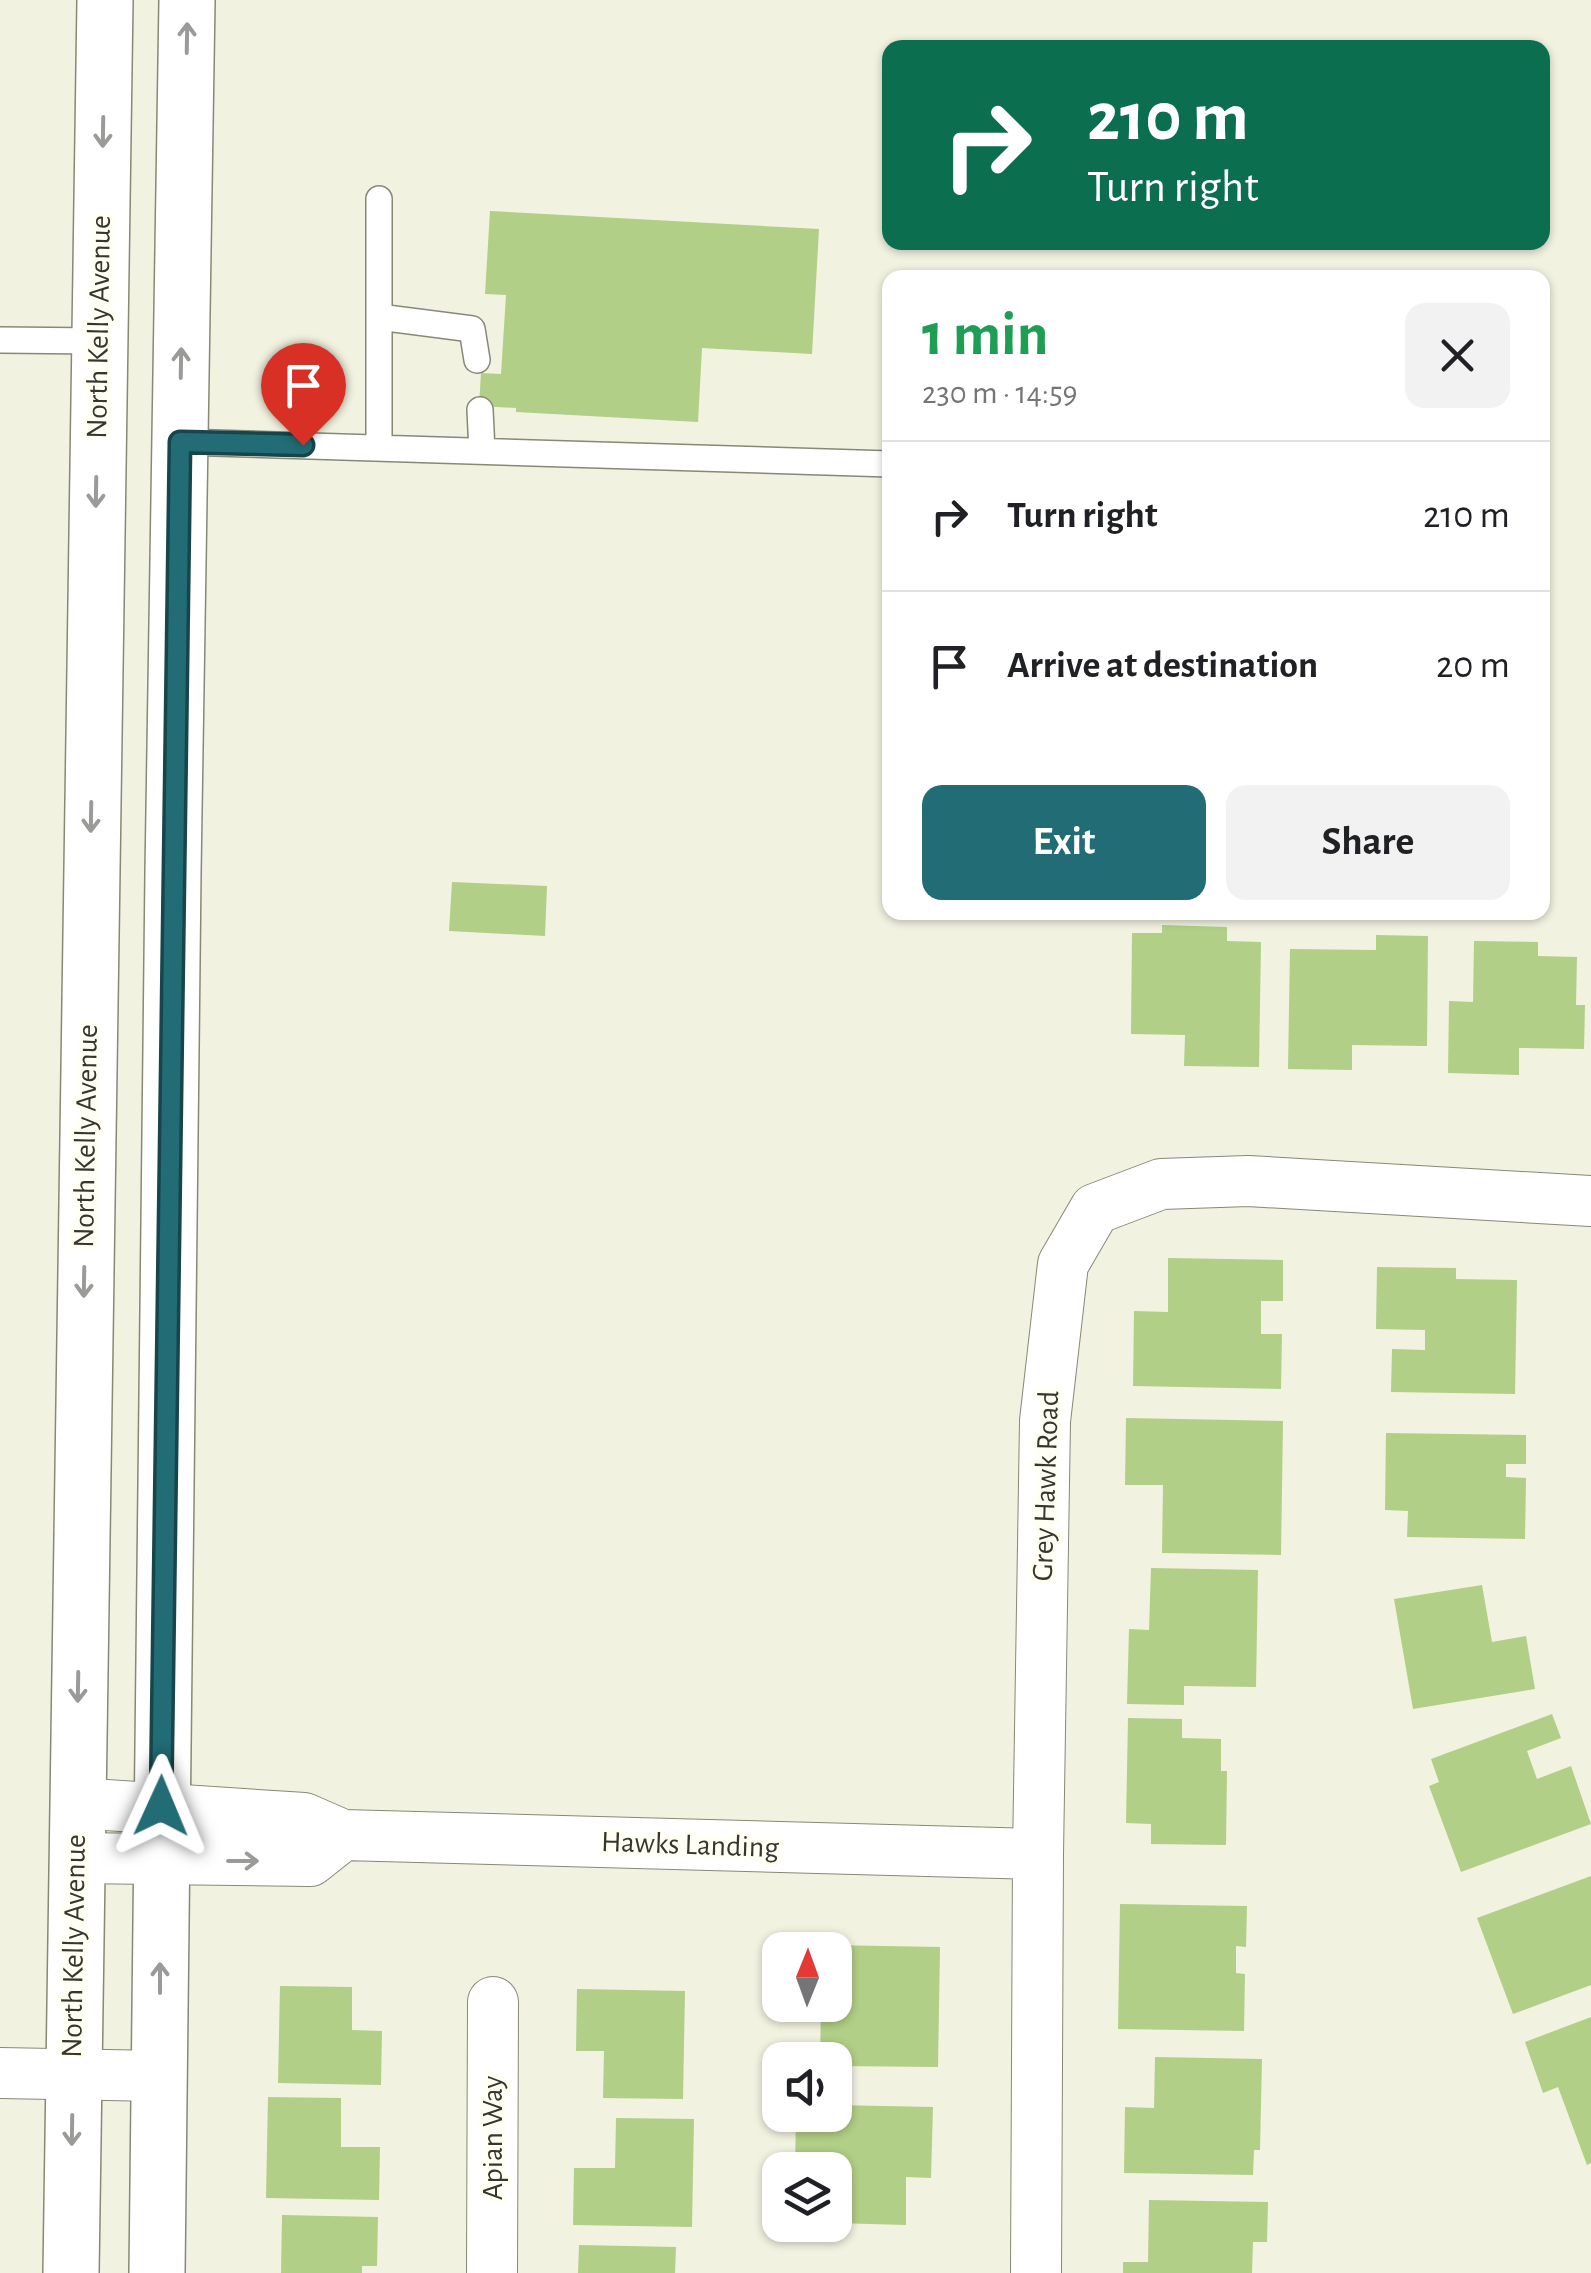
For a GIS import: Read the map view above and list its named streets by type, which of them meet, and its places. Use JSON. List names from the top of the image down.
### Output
{
  "streets": {
    "street": [
      "North Kelly Avenue",
      "Grey Hawk Road",
      "Hawks Landing",
      "Apian Way"
    ]
  },
  "crossings": [
    ["North Kelly Avenue", "Hawks Landing"],
    ["Grey Hawk Road", "Hawks Landing"]
  ],
  "north": "top",
  "page": {
    "turn": ["210 m", "Turn right"],
    "heading": ["1 min", "230 m · 14:59"],
    "list": [
      {
        "name": "Turn right",
        "value": "210 m"
      },
      {
        "name": "Arrive at destination",
        "value": "20 m"
      }
    ],
    "buttons": ["Exit", "Share"]
  }
}
